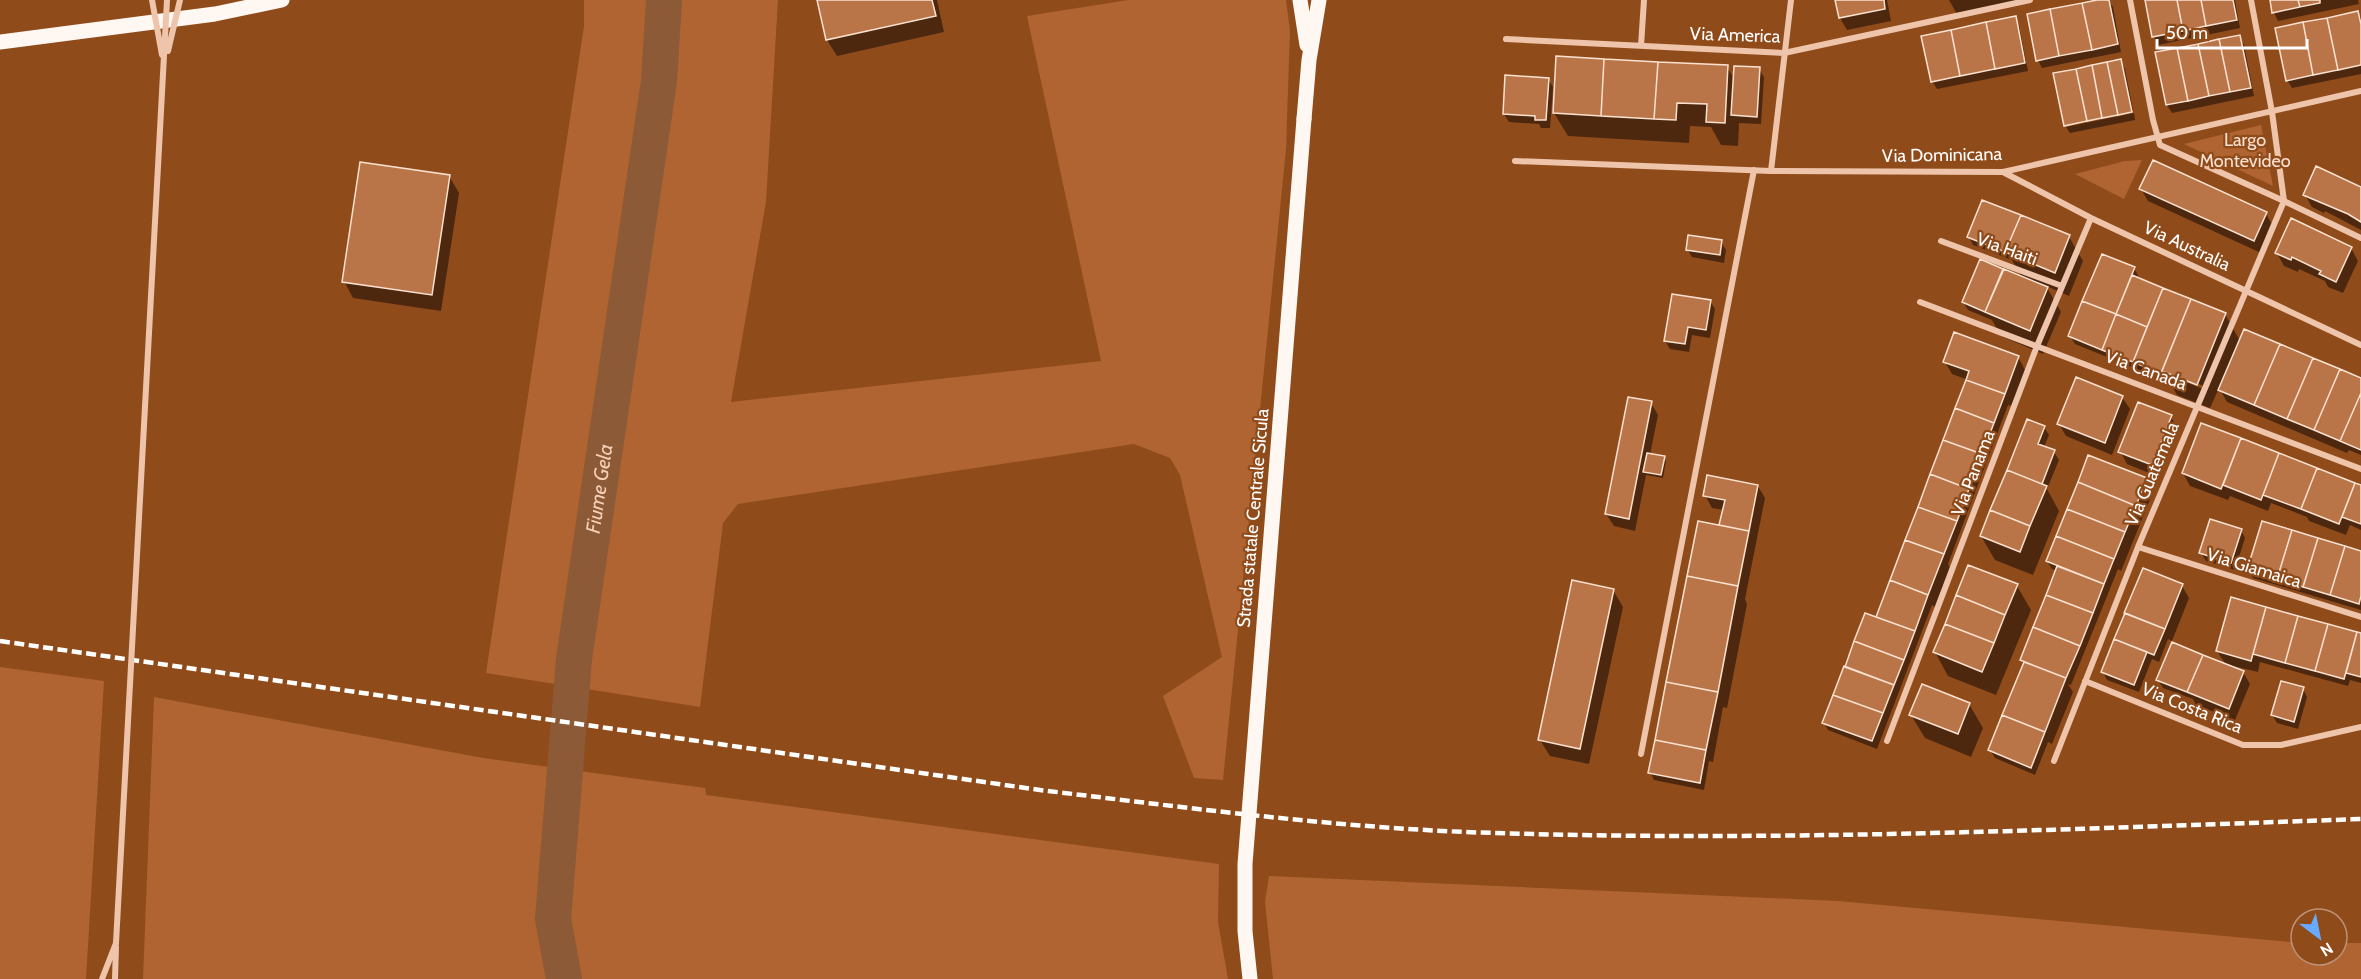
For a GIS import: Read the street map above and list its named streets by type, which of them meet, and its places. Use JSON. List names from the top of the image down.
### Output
{
  "streets": {
    "main road": ["Strada statale Centrale Sicula"],
    "street": [
      "Via America",
      "Via Dominicana",
      "Via Australia",
      "Via Haiti",
      "Via Canada",
      "Via Panama",
      "Via Guatemala",
      "Via Giamaica",
      "Via Costa Rica"
    ]
  },
  "crossings": [
    ["Via Dominicana", "Via Australia"],
    ["Via Australia", "Via Panama"],
    ["Via Australia", "Via Guatemala"],
    ["Via Haiti", "Via Panama"],
    ["Via Canada", "Via Panama"],
    ["Via Canada", "Via Guatemala"],
    ["Via Guatemala", "Via Giamaica"],
    ["Via Guatemala", "Via Costa Rica"]
  ],
  "water": ["Fiume Gela"],
  "parks": ["Largo Montevideo"],
  "scale_bar": "50 m",
  "north": "bottom right"
}
